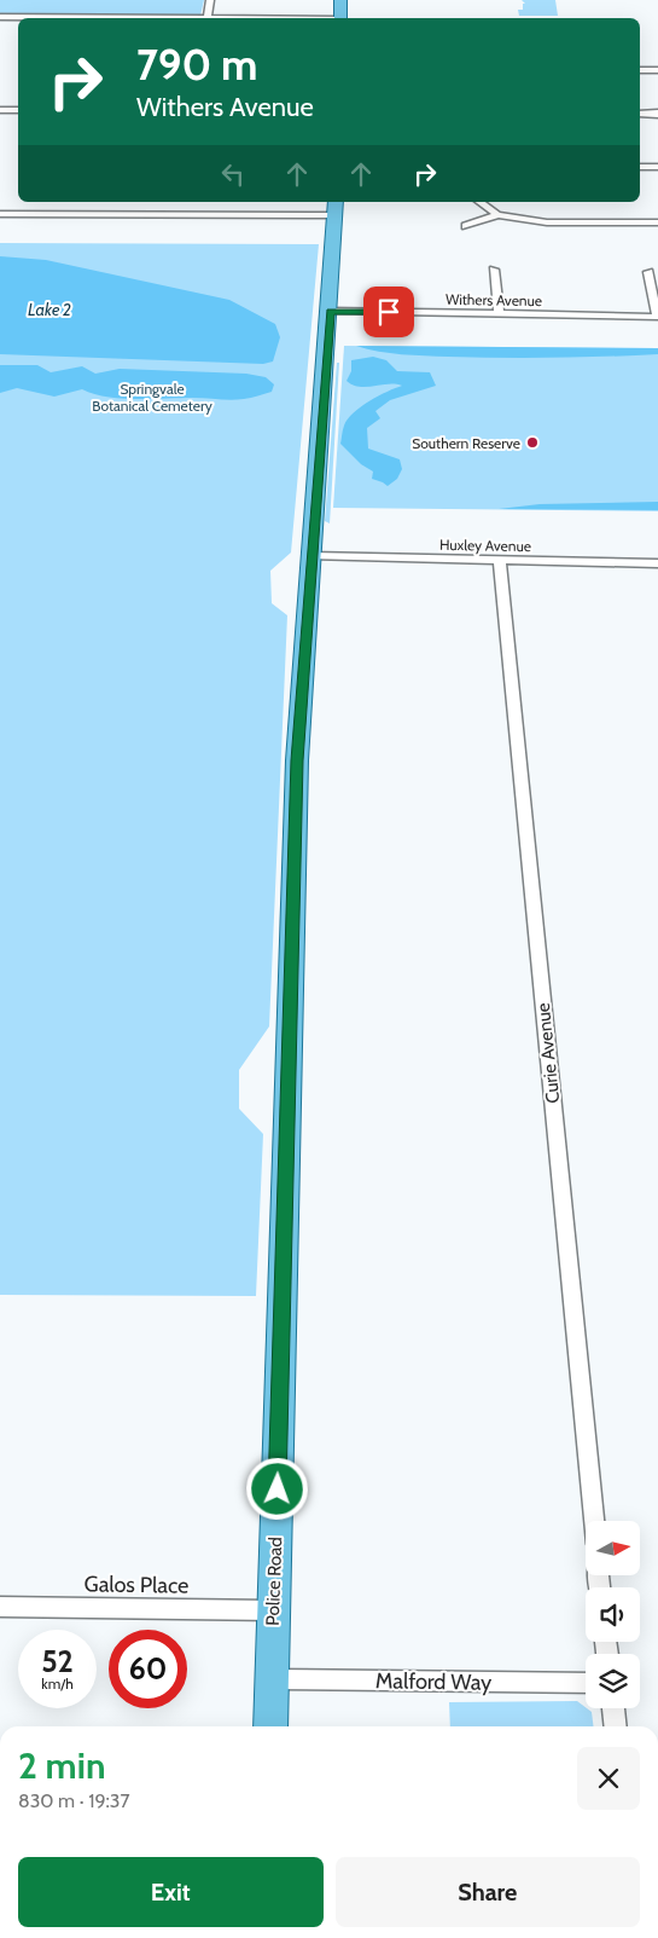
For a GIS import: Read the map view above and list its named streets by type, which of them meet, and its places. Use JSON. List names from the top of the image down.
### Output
{
  "streets": {
    "main road": ["Police Road"],
    "street": [
      "Withers Avenue",
      "Huxley Avenue",
      "Curie Avenue",
      "Galos Place",
      "Malford Way"
    ]
  },
  "crossings": [
    ["Withers Avenue", "Police Road"],
    ["Huxley Avenue", "Curie Avenue"],
    ["Huxley Avenue", "Police Road"],
    ["Police Road", "Galos Place"],
    ["Police Road", "Malford Way"]
  ],
  "water": ["Lake 2"],
  "parks": ["Springvale Botanical Cemetery"],
  "places": ["Southern Reserve"],
  "north": "right",
  "page": {
    "turn": ["790 m", "Withers Avenue"],
    "speed": "52 km/h",
    "limit": "60",
    "heading": ["2 min", "830 m · 19:37"],
    "buttons": ["Exit", "Share"]
  }
}
